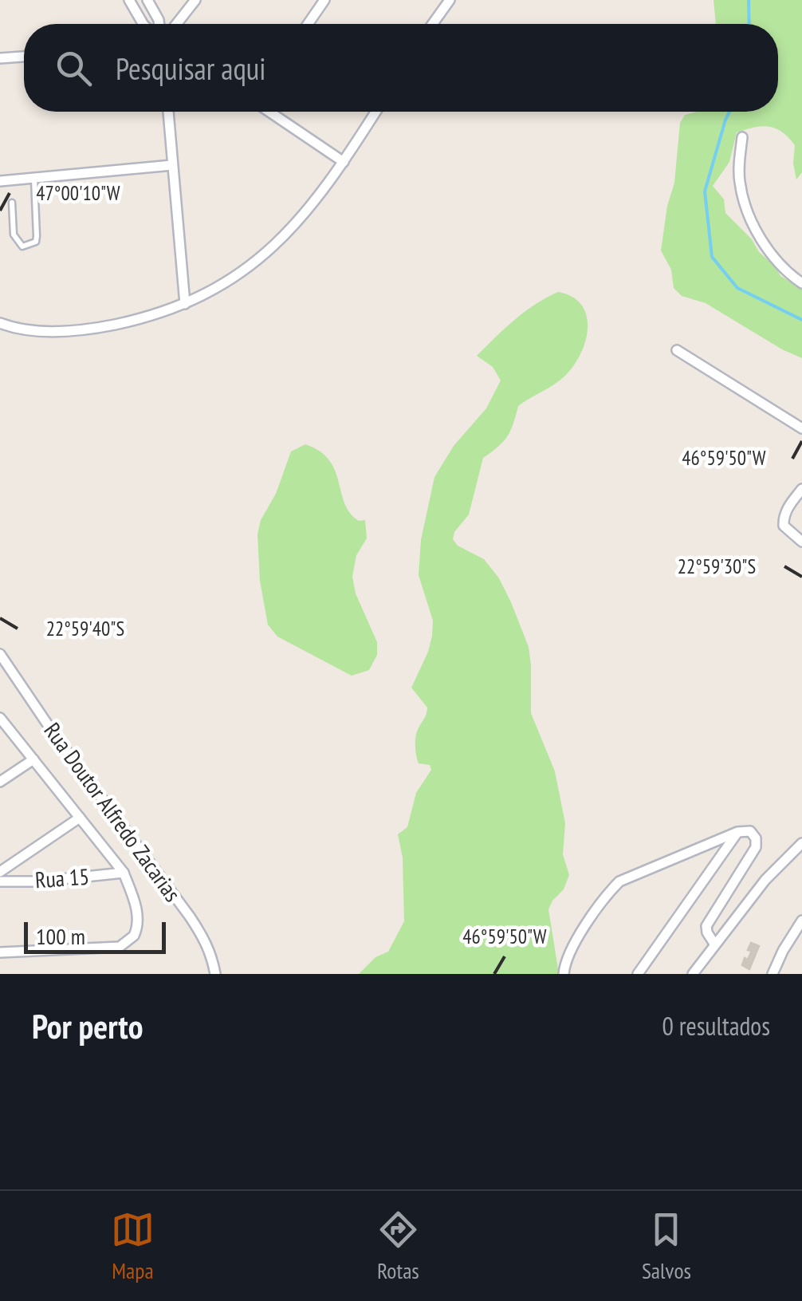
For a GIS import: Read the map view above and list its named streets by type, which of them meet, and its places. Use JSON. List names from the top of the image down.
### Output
{
  "streets": {
    "street": ["Rua Doutor Alfredo Zacarias", "Rua 15"]
  },
  "scale_bar": "100 m",
  "page": {
    "search": "Pesquisar aqui",
    "scale": "100 m",
    "heading": ["Por perto", "0 resultados"],
    "nav": ["Mapa", "Rotas", "Salvos"]
  },
  "coordinates": [
    "47°00'10\"W",
    "46°59'50\"W",
    "22°59'30\"S",
    "22°59'40\"S"
  ]
}
